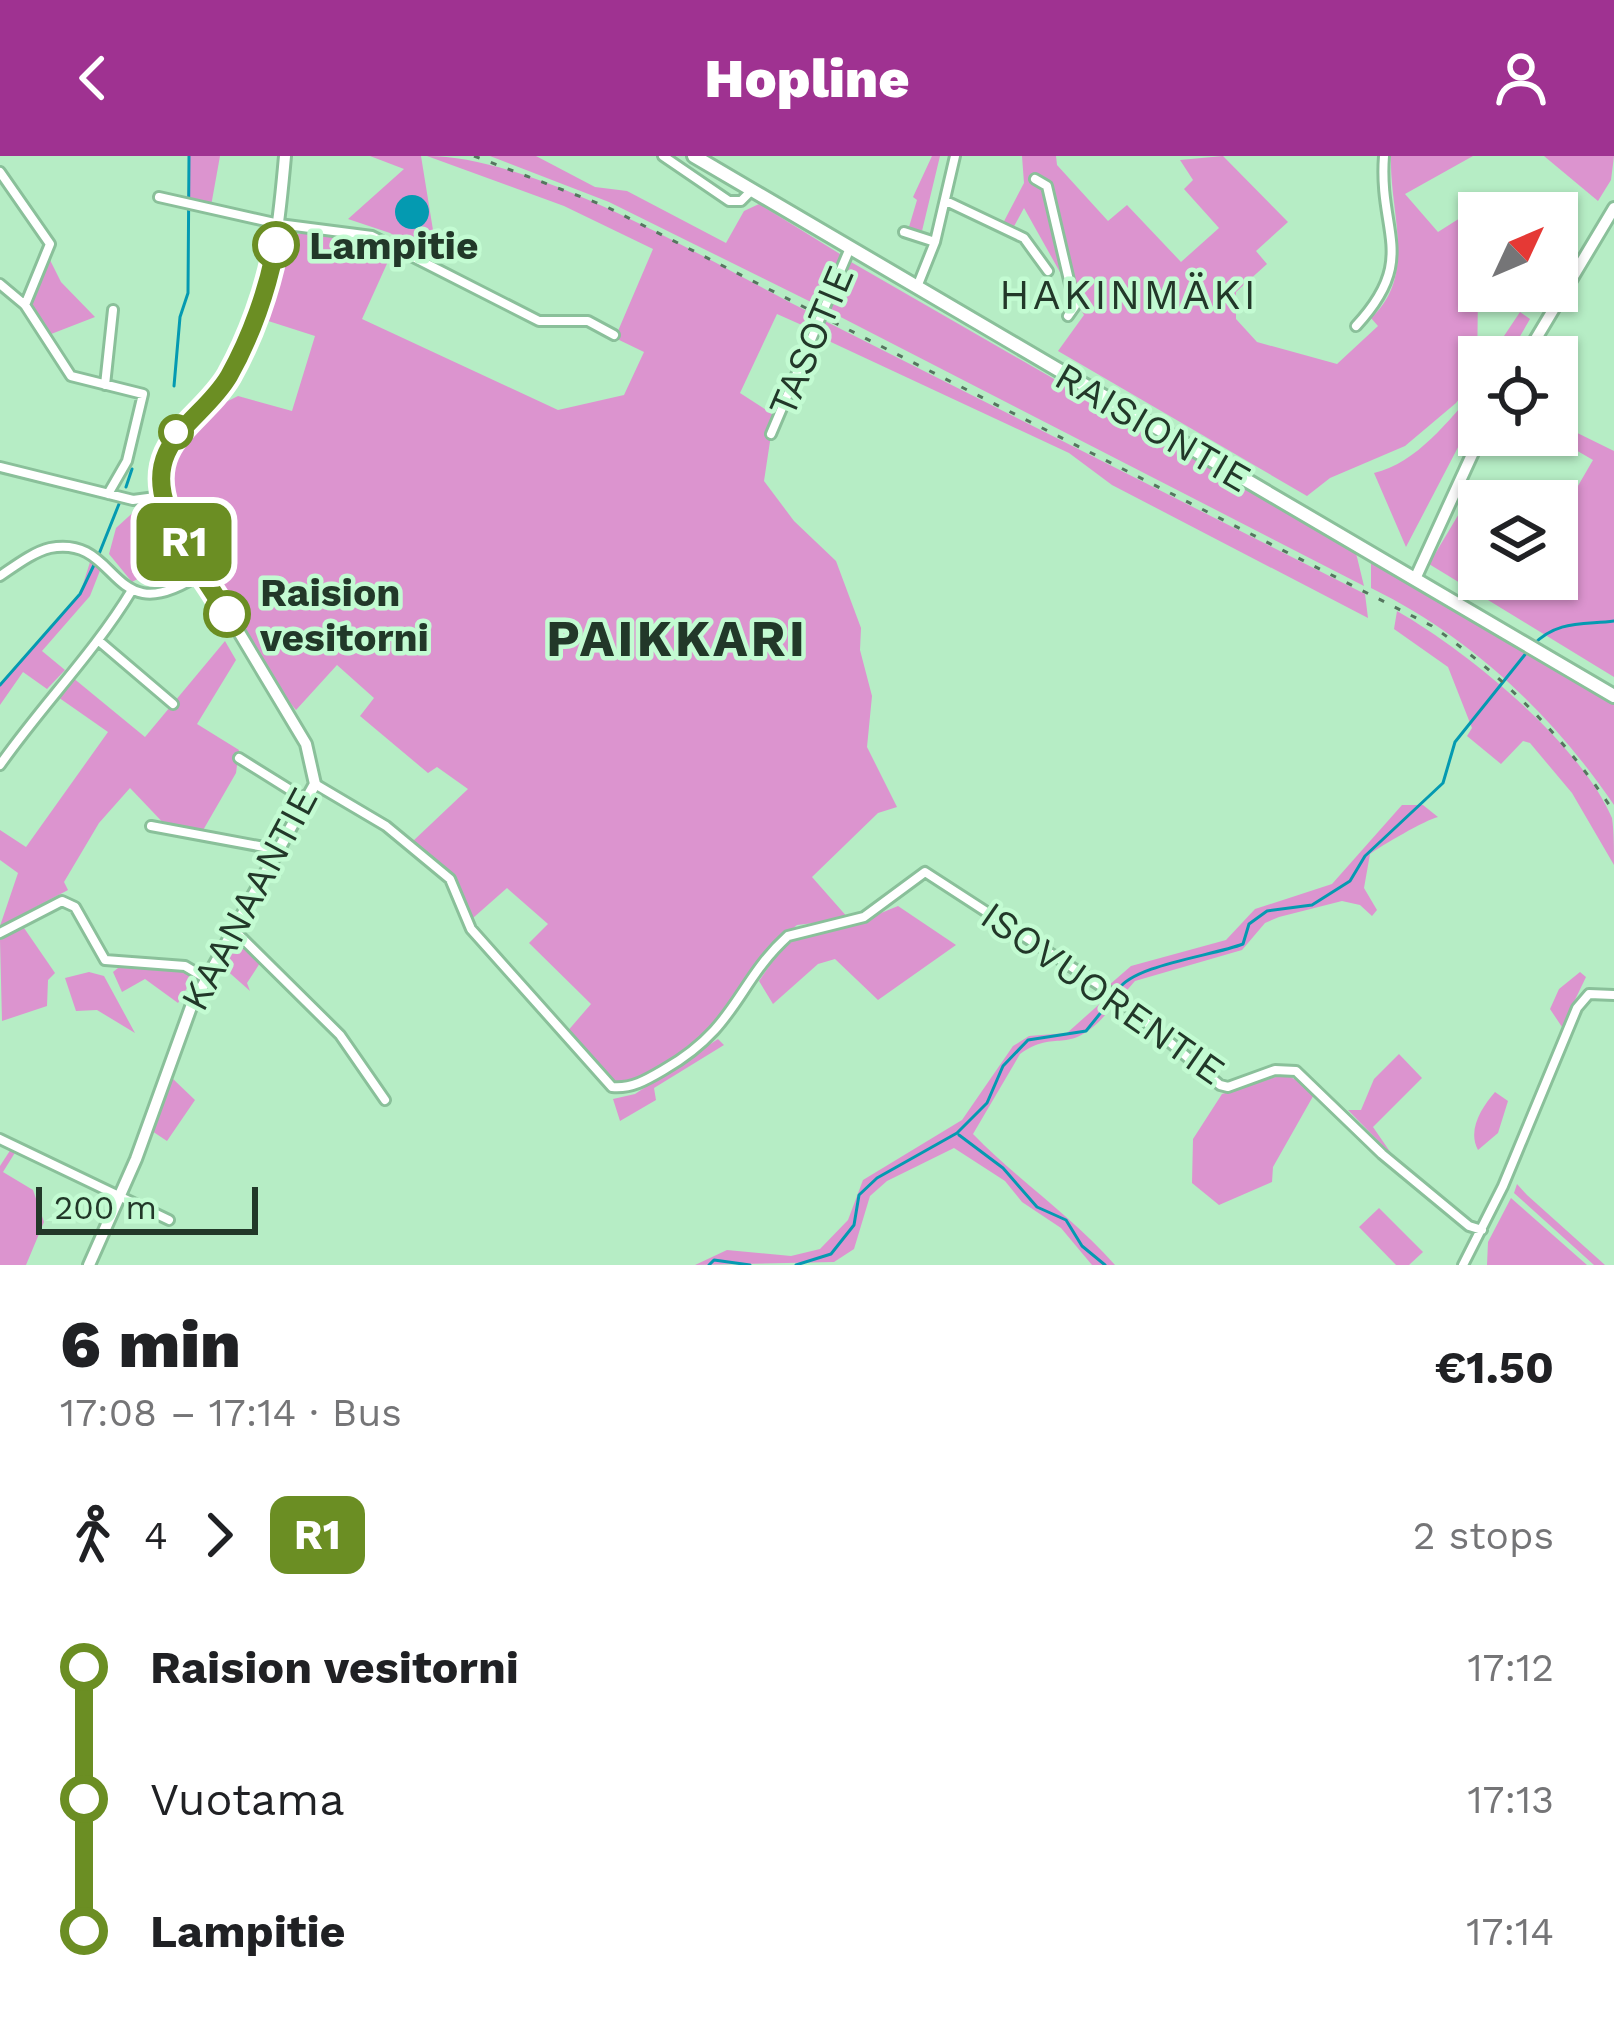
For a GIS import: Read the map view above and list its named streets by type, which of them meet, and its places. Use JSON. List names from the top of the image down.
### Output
{
  "streets": {
    "main road": ["RAISIONTIE"],
    "street": ["TASOTIE", "KAANAANTIE", "ISOVUORENTIE"]
  },
  "crossings": [
    ["TASOTIE", "RAISIONTIE"],
    ["KAANAANTIE", "ISOVUORENTIE"]
  ],
  "districts": ["HAKINMÄKI", "PAIKKARI"],
  "places": ["Lampitie", "Raision vesitorni"],
  "lines": ["bus line R1"],
  "scale_bar": "200 m",
  "north": "top right",
  "page": {
    "header": "Hopline",
    "on_map": "R1",
    "scale": "200 m",
    "heading": ["6 min", "17:08 – 17:14 · Bus", "€1.50"],
    "legs": ["4", "R1", "2 stops"],
    "list": [
      {
        "name": "Raision vesitorni",
        "value": "17:12"
      },
      {
        "name": "Vuotama",
        "value": "17:13"
      },
      {
        "name": "Lampitie",
        "value": "17:14"
      }
    ]
  }
}
